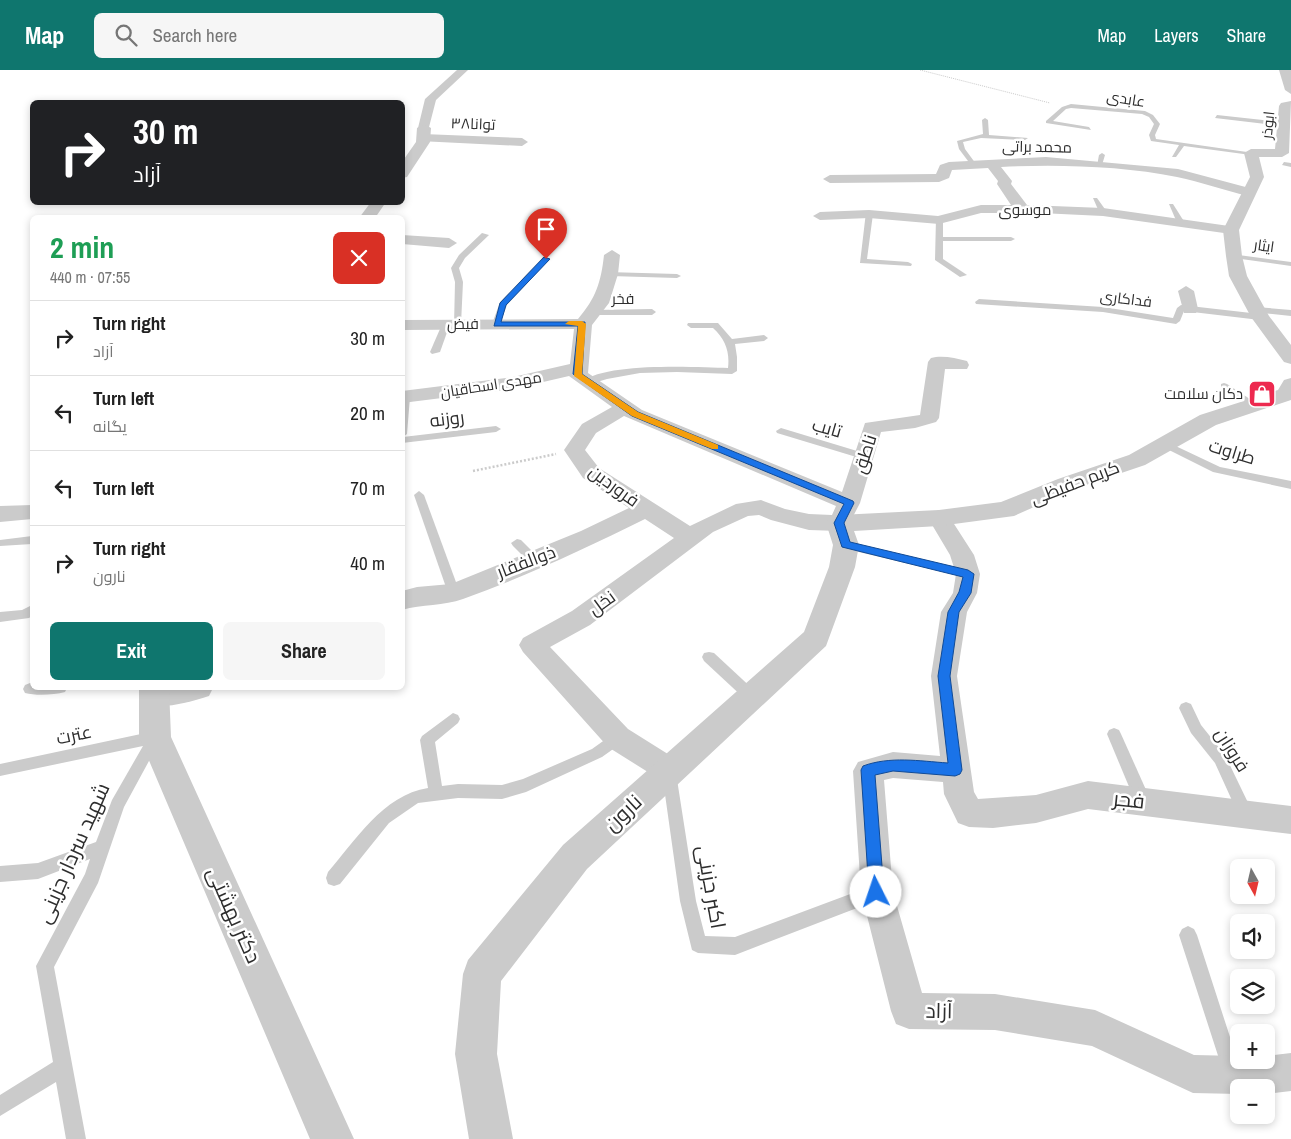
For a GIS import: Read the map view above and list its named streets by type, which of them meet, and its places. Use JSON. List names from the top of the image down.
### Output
{
  "streets": {
    "street": [
      "توانا۳۸",
      "ابوذر",
      "محمد براتی",
      "موسوی",
      "فیض",
      "مهدی اسحاقیان",
      "ناطق",
      "کریم حفیظی",
      "فروردین",
      "ذوالفقار",
      "نخل",
      "فجر",
      "نارون",
      "دکتر بهشتی",
      "آزاد"
    ],
    "lane": [
      "عابدی",
      "ایثار",
      "فخر",
      "فداکاری",
      "روزنه",
      "تایب",
      "طراوت",
      "عترت",
      "فروزان",
      "شهید سردار جزینی",
      "اکبر جزینی"
    ]
  },
  "crossings": [
    ["فخر", "فیض"],
    ["تایب", "ناطق"],
    ["طراوت", "کریم حفیظی"],
    ["ناطق", "کریم حفیظی"],
    ["ناطق", "نخل"],
    ["ناطق", "نارون"],
    ["کریم حفیظی", "نخل"],
    ["کریم حفیظی", "نارون"],
    ["فروردین", "ذوالفقار"],
    ["فروردین", "نخل"],
    ["نخل", "نارون"],
    ["نخل", "اکبر جزینی"],
    ["عترت", "شهید سردار جزینی"],
    ["عترت", "دکتر بهشتی"],
    ["فروزان", "فجر"],
    ["فجر", "آزاد"],
    ["نارون", "اکبر جزینی"],
    ["شهید سردار جزینی", "دکتر بهشتی"],
    ["اکبر جزینی", "آزاد"]
  ],
  "places": {
    "shop": ["دکان سلامت"]
  },
  "north": "bottom",
  "page": {
    "header": "Map",
    "search": "Search here",
    "nav": ["Map", "Layers", "Share"],
    "turn": ["30 m", "آزاد"],
    "heading": ["2 min", "440 m · 07:55"],
    "list": [
      {
        "name": "Turn right",
        "note": "آزاد",
        "value": "30 m"
      },
      {
        "name": "Turn left",
        "note": "یگانه",
        "value": "20 m"
      },
      {
        "name": "Turn left",
        "value": "70 m"
      },
      {
        "name": "Turn right",
        "note": "نارون",
        "value": "40 m"
      }
    ],
    "buttons": ["Exit", "Share"],
    "map_buttons": ["+", "−"]
  }
}
